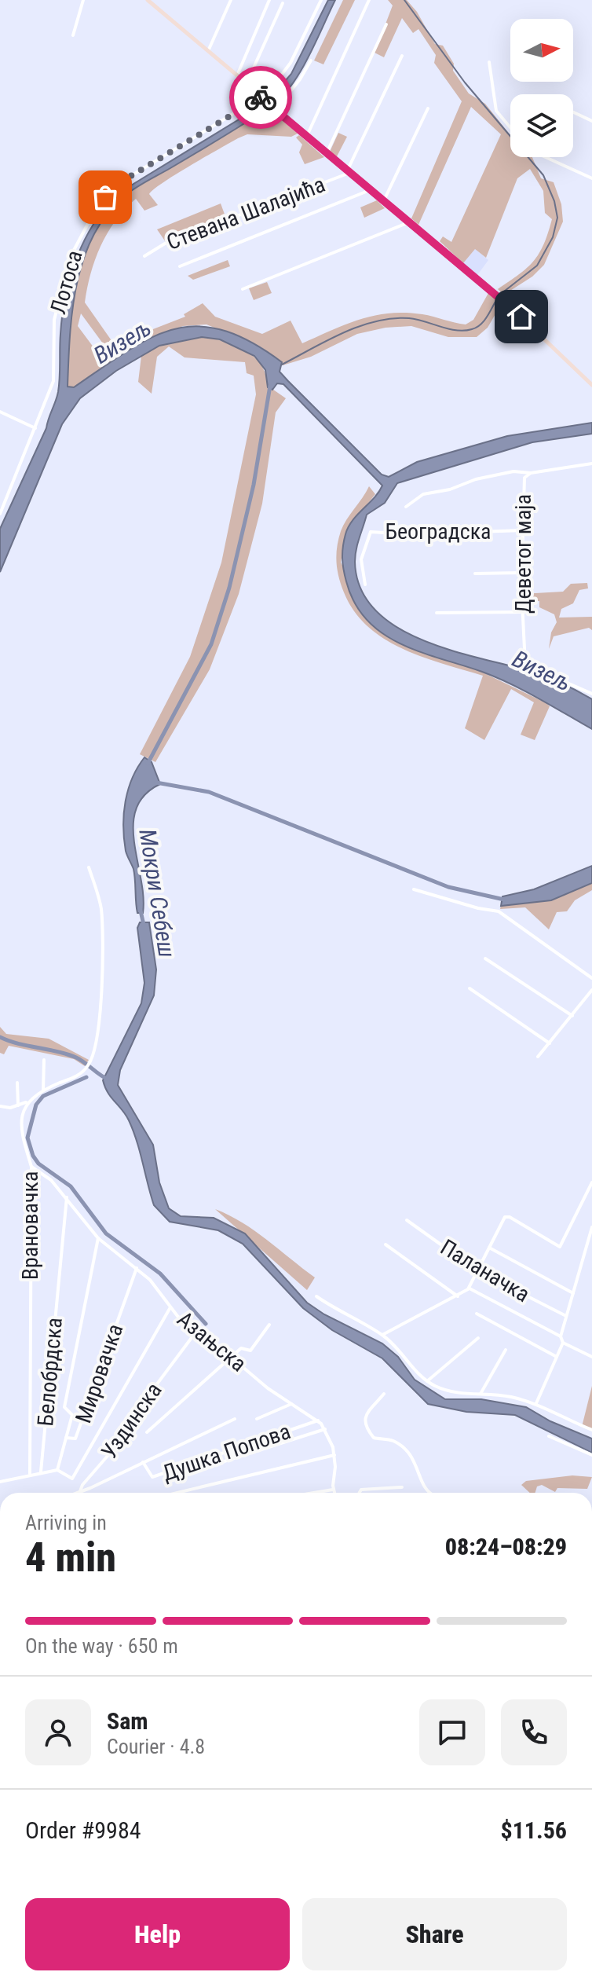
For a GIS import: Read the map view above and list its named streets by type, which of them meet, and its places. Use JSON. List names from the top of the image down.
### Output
{
  "streets": {
    "street": [
      "Стевана Шалајића",
      "Лотоса",
      "Београдска",
      "Деветог маја",
      "Врановачка",
      "Паланачка",
      "Азањска",
      "Белобрдска",
      "Мировачка",
      "Уздинска",
      "Душка Попова"
    ]
  },
  "crossings": [
    ["Београдска", "Деветог маја"],
    ["Врановачка", "Азањска"],
    ["Азањска", "Белобрдска"],
    ["Азањска", "Мировачка"],
    ["Азањска", "Уздинска"],
    ["Азањска", "Душка Попова"]
  ],
  "water": ["Визељ", "Мокри Себеш"],
  "north": "right",
  "page": {
    "heading": ["4 min", "Arriving in", "08:24–08:29"],
    "panel": [
      "Sam",
      "Courier · 4.8",
      "Order #9984",
      "$11.56"
    ],
    "bar": "On the way · 650 m",
    "buttons": ["Help", "Share"]
  }
}
